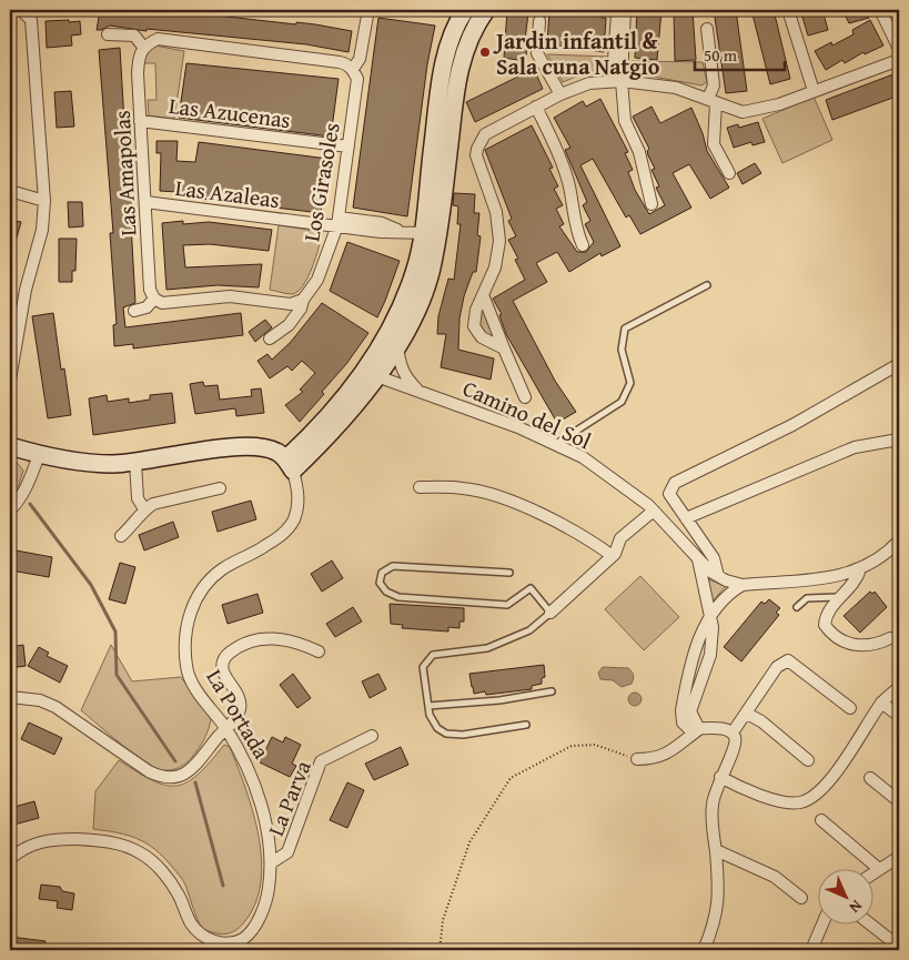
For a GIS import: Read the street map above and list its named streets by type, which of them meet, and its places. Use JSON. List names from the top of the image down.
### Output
{
  "streets": {
    "street": [
      "Las Azucenas",
      "Las Amapolas",
      "Los Girasoles",
      "Las Azaleas",
      "Camino del Sol",
      "La Portada",
      "La Parva"
    ]
  },
  "crossings": [
    ["Las Azucenas", "Las Amapolas"],
    ["Las Azucenas", "Los Girasoles"],
    ["Las Amapolas", "Las Azaleas"],
    ["Los Girasoles", "Las Azaleas"],
    ["La Portada", "La Parva"]
  ],
  "places": ["Jardin infantil & Sala cuna Natgio"],
  "scale_bar": "50 m",
  "north": "bottom right"
}
